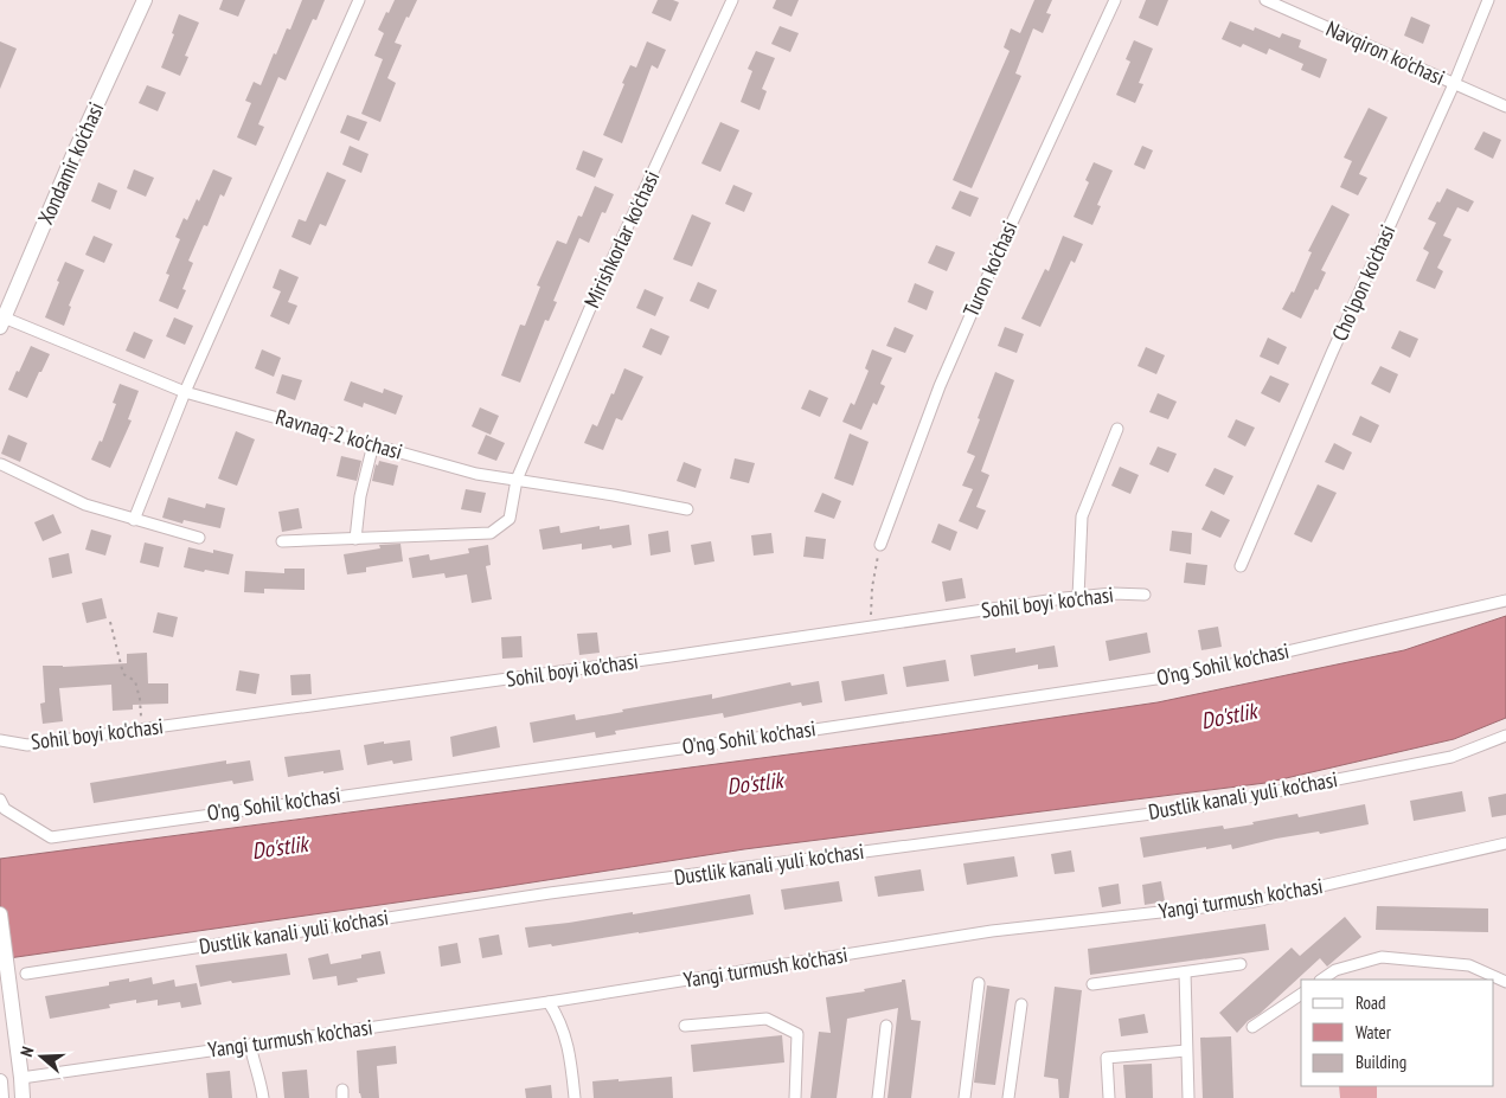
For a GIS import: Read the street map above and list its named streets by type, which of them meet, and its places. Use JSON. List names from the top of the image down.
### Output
{
  "streets": {
    "main road": ["Xondamir ko'chasi"],
    "street": [
      "Navqiron ko'chasi",
      "Mirishkorlar ko'chasi",
      "Turon ko'chasi",
      "Cho'lpon ko'chasi",
      "Ravnaq-2 ko'chasi",
      "Sohil boyi ko'chasi",
      "O'ng Sohil ko'chasi",
      "Dustlik kanali yuli ko'chasi",
      "Yangi turmush ko'chasi"
    ]
  },
  "crossings": [
    ["Navqiron ko'chasi", "Cho'lpon ko'chasi"],
    ["Xondamir ko'chasi", "Ravnaq-2 ko'chasi"],
    ["Mirishkorlar ko'chasi", "Ravnaq-2 ko'chasi"]
  ],
  "water": ["Do'stlik"],
  "legend": ["Road", "Water", "Building"],
  "north": "left"
}
